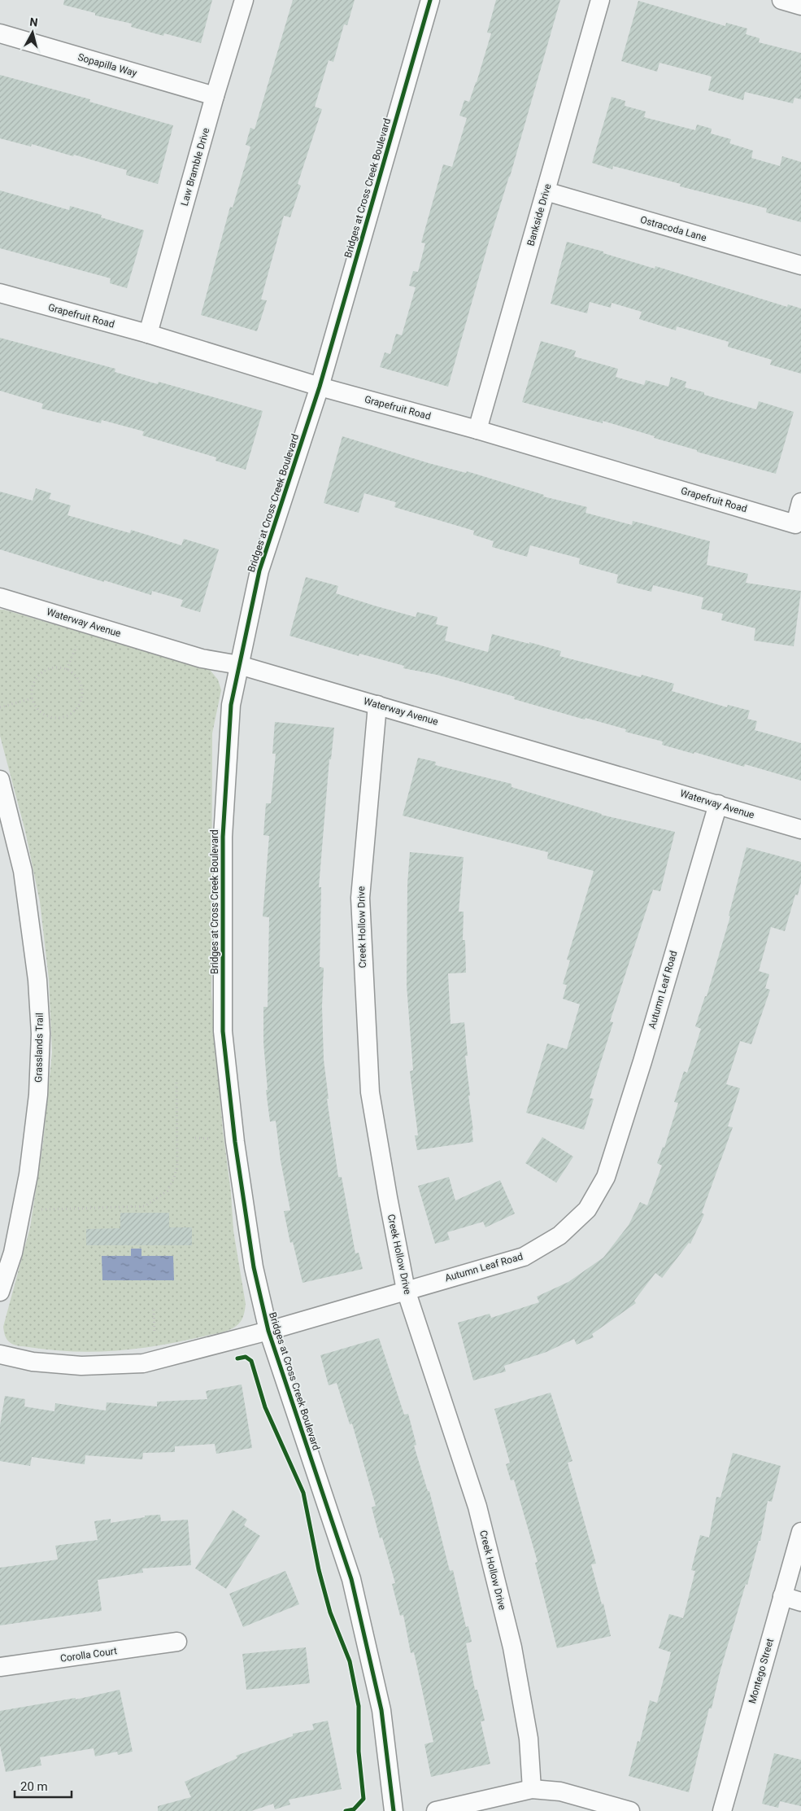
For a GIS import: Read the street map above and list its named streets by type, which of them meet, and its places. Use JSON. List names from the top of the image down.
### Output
{
  "streets": {
    "street": [
      "Sopapilla Way",
      "Law Bramble Drive",
      "Bridges at Cross Creek Boulevard",
      "Bankside Drive",
      "Ostracoda Lane",
      "Grapefruit Road",
      "Waterway Avenue",
      "Creek Hollow Drive",
      "Autumn Leaf Road",
      "Grasslands Trail",
      "Corolla Court",
      "Montego Street"
    ]
  },
  "crossings": [
    ["Sopapilla Way", "Law Bramble Drive"],
    ["Law Bramble Drive", "Grapefruit Road"],
    ["Bridges at Cross Creek Boulevard", "Grapefruit Road"],
    ["Bridges at Cross Creek Boulevard", "Waterway Avenue"],
    ["Bridges at Cross Creek Boulevard", "Autumn Leaf Road"],
    ["Bankside Drive", "Ostracoda Lane"],
    ["Bankside Drive", "Grapefruit Road"],
    ["Waterway Avenue", "Creek Hollow Drive"],
    ["Waterway Avenue", "Autumn Leaf Road"],
    ["Creek Hollow Drive", "Autumn Leaf Road"]
  ],
  "scale_bar": "20 m",
  "north": "top"
}
